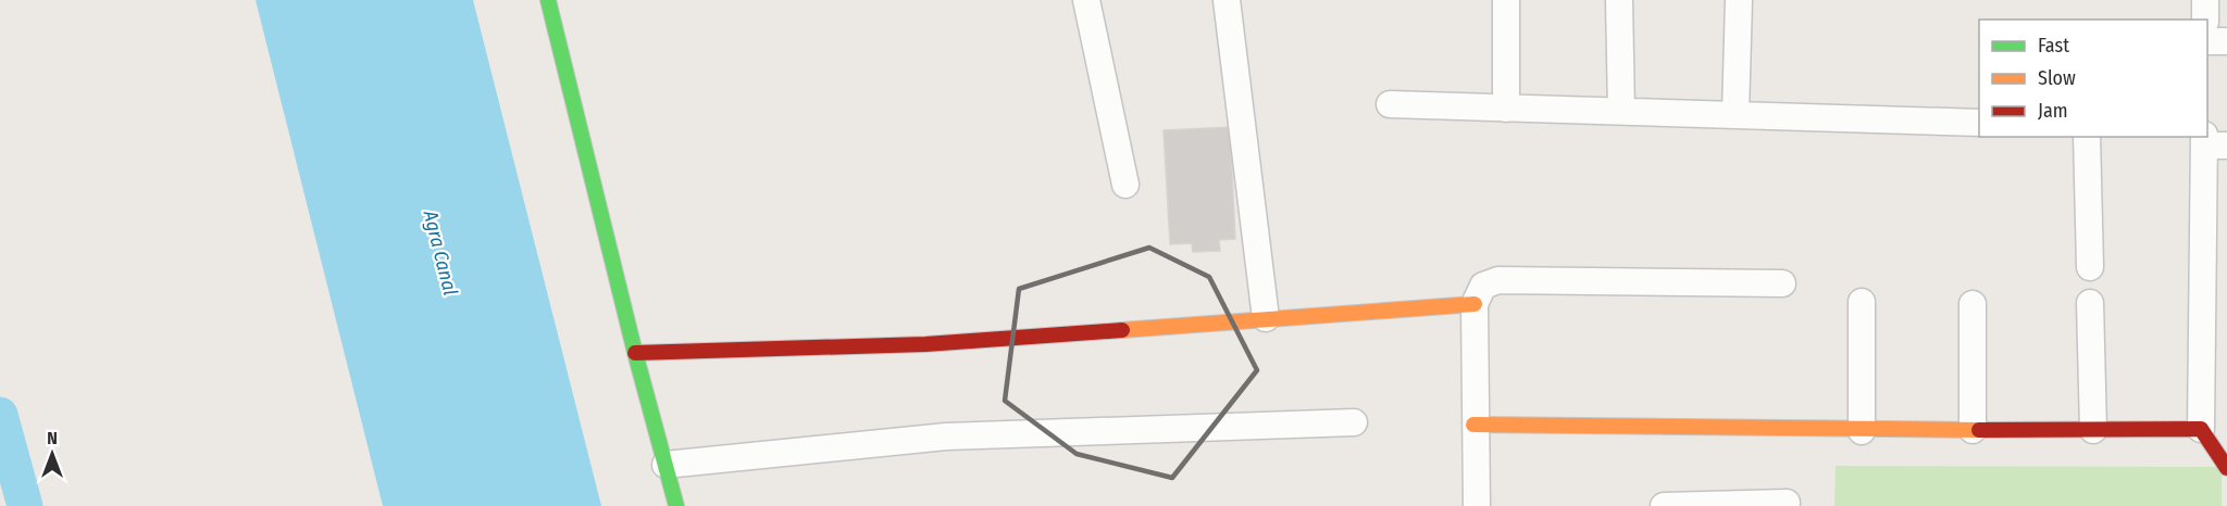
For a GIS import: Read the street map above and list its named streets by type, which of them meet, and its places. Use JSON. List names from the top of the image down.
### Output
{
  "water": ["Agra Canal"],
  "legend": ["Fast", "Slow", "Jam"],
  "north": "top"
}
